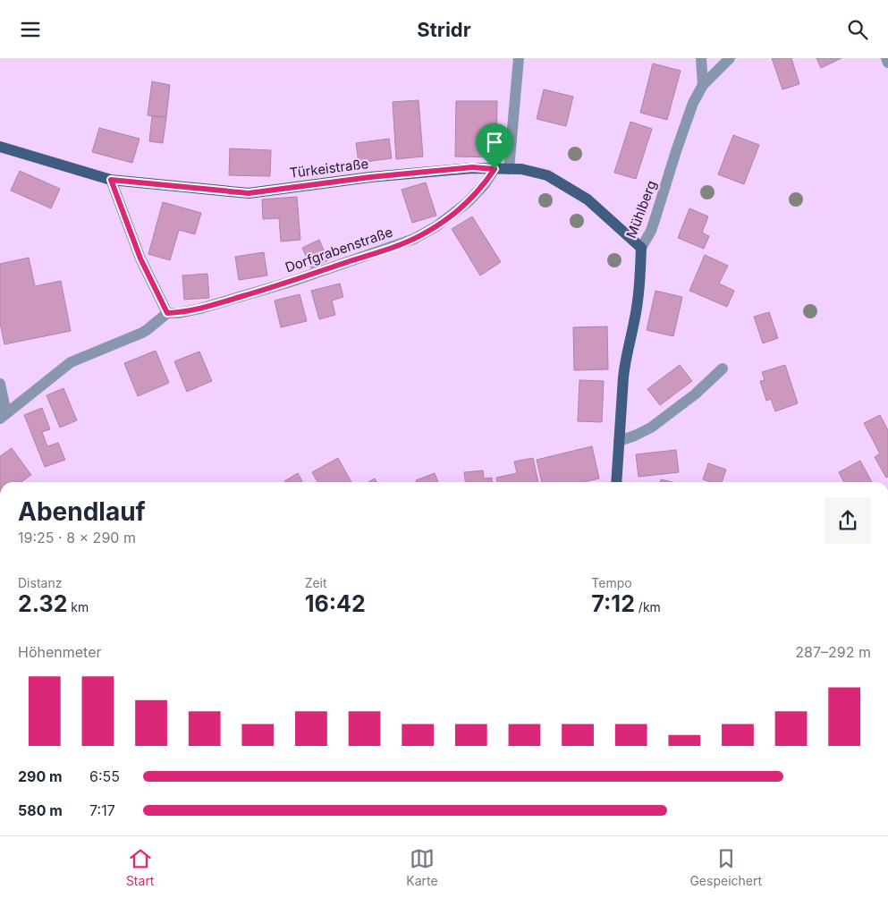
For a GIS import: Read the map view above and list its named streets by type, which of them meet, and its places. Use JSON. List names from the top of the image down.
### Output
{
  "streets": {
    "main road": ["Türkeistraße", "Mühlberg"],
    "street": ["Dorfgrabenstraße"]
  },
  "crossings": [
    ["Türkeistraße", "Mühlberg"],
    ["Türkeistraße", "Dorfgrabenstraße"]
  ],
  "page": {
    "header": "Stridr",
    "heading": ["Abendlauf", "19:25 · 8 × 290 m"],
    "stats": [
      ["Distanz", "2.32 km"],
      ["Zeit", "16:42"],
      ["Tempo", "7:12 /km"]
    ],
    "chart": ["Höhenmeter", "287–292 m"],
    "list": [
      {
        "name": "290 m",
        "note": "6:55"
      },
      {
        "name": "580 m",
        "note": "7:17"
      }
    ],
    "tabs": ["Start", "Karte", "Gespeichert"]
  }
}
